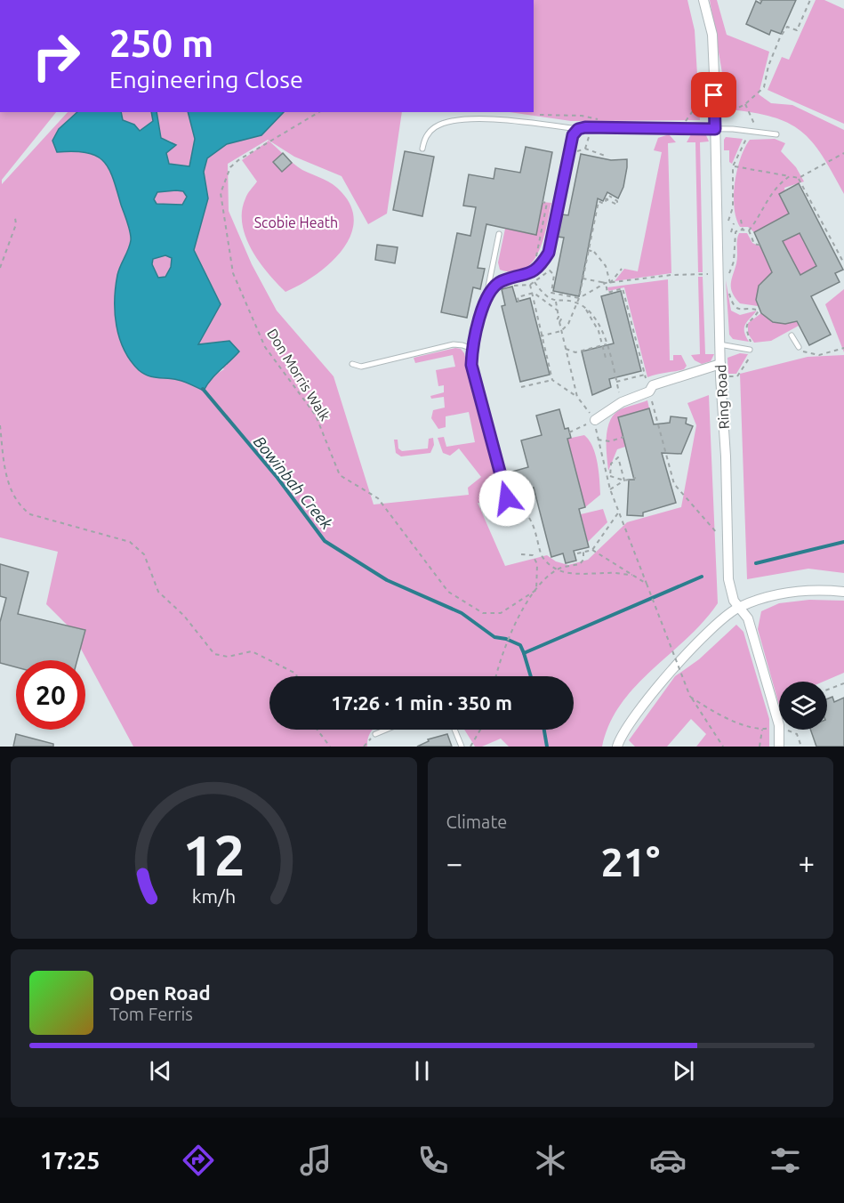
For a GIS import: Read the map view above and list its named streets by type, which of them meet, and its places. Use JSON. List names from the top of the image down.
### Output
{
  "streets": {
    "street": ["Ring Road"],
    "path": ["Don Morris Walk"]
  },
  "water": ["Bowinbah Creek"],
  "parks": ["Scobie Heath"],
  "page": {
    "turn": ["250 m", "Engineering Close"],
    "limit": "20",
    "trip": "17:26 · 1 min · 350 m",
    "tile": "Climate",
    "heat": ["−", "21°", "+"],
    "song": ["Open Road", "Tom Ferris"],
    "tabs": "17:25",
    "gauge": ["12", "km/h"]
  }
}
